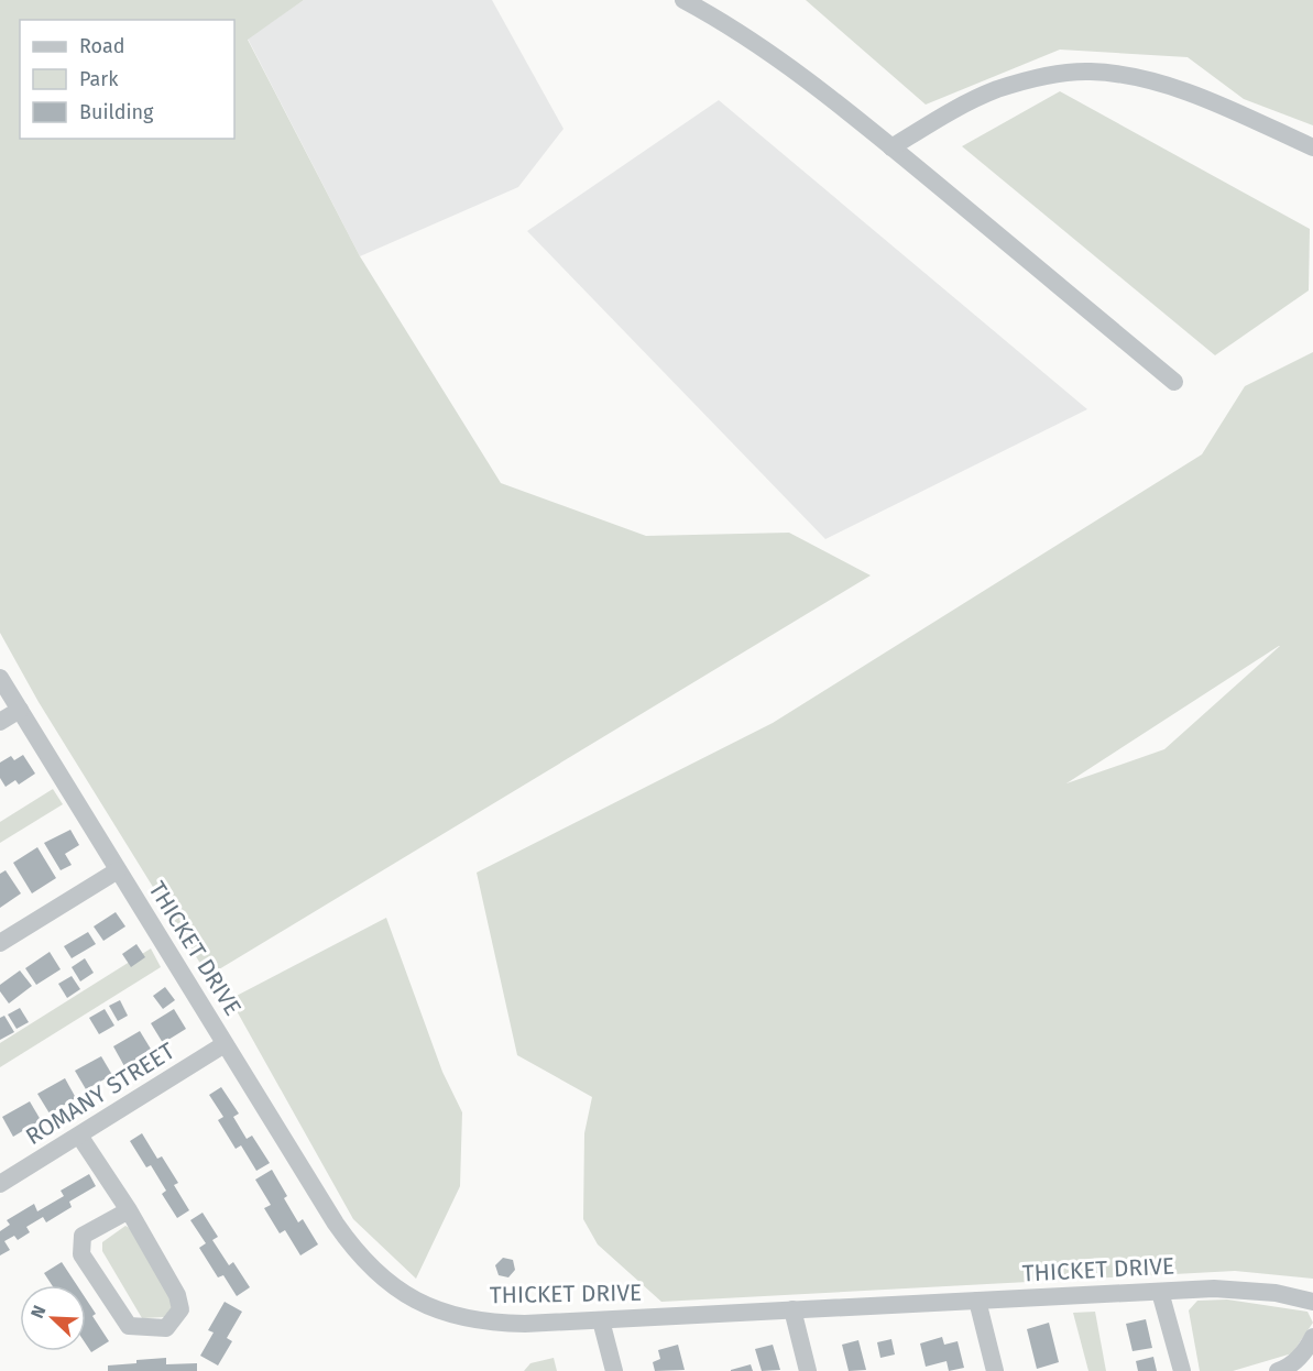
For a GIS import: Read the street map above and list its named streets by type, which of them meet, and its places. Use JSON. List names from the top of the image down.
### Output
{
  "streets": {
    "street": ["THICKET DRIVE", "ROMANY STREET"]
  },
  "crossings": [
    ["THICKET DRIVE", "ROMANY STREET"]
  ],
  "legend": ["Road", "Park", "Building"],
  "north": "top left"
}
